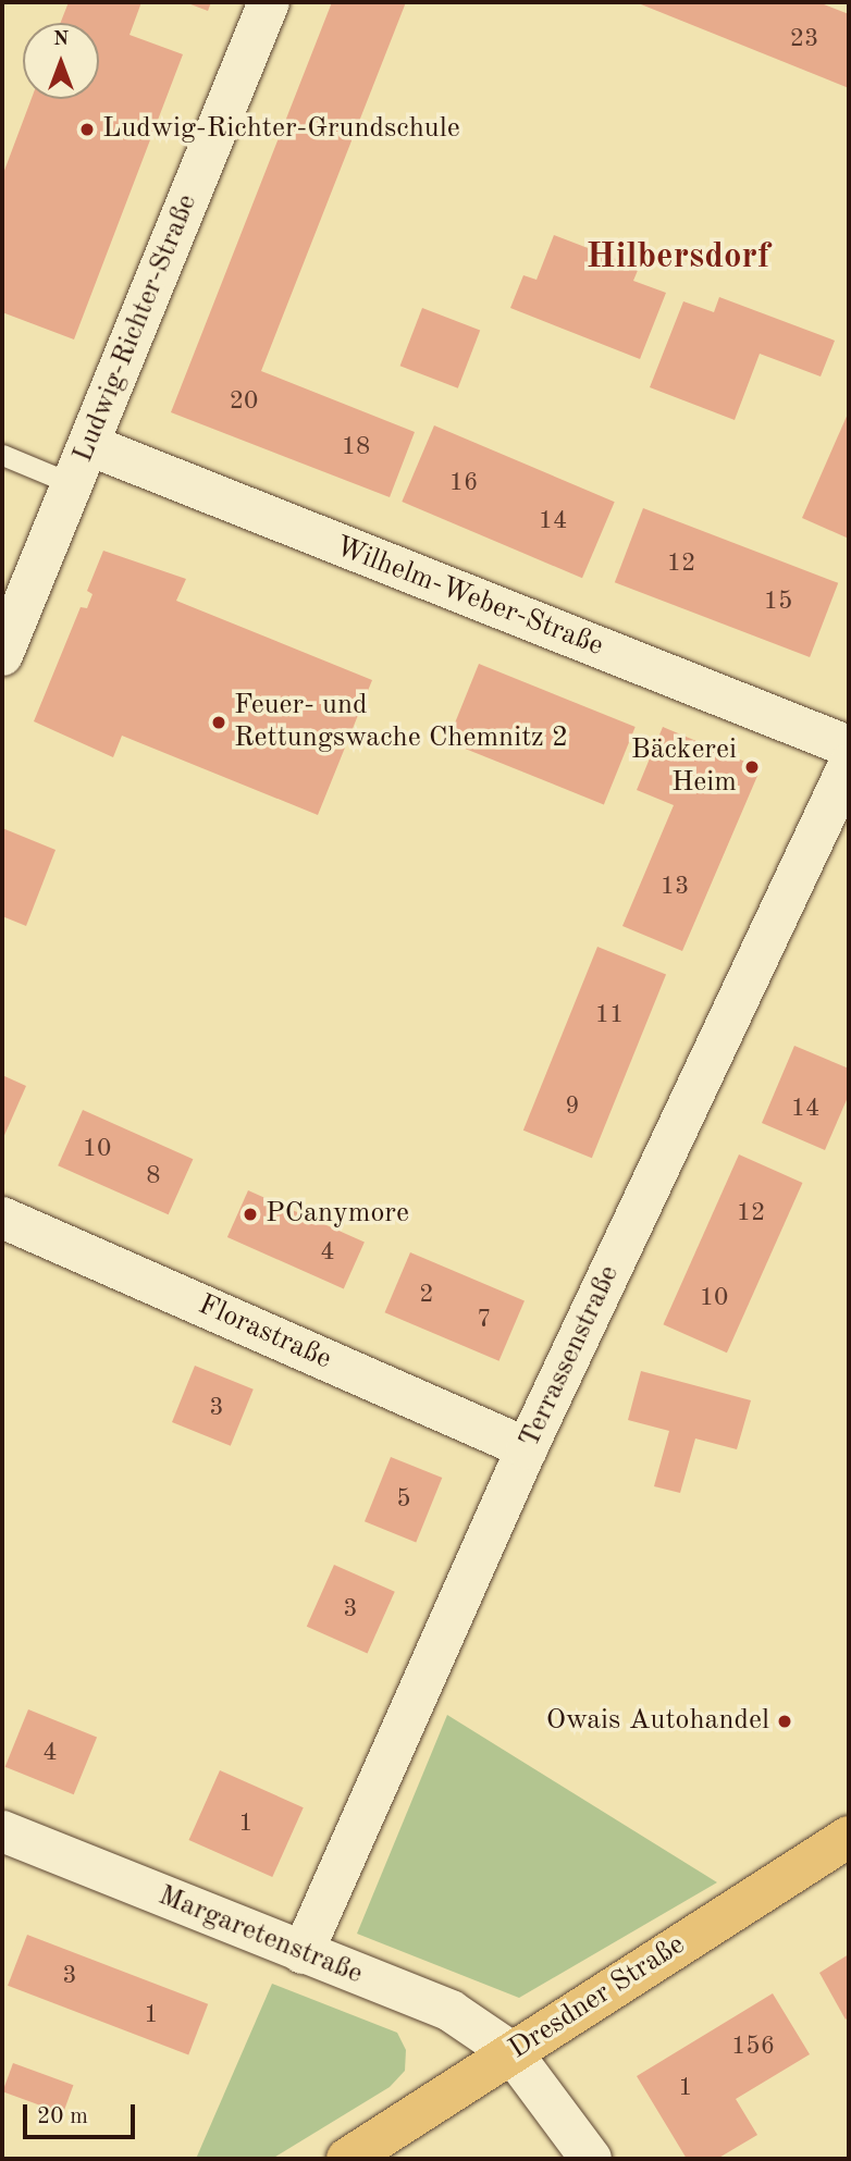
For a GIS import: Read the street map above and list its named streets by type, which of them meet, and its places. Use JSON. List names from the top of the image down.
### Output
{
  "streets": {
    "main road": ["Dresdner Straße"],
    "street": [
      "Ludwig-Richter-Straße",
      "Wilhelm-Weber-Straße",
      "Florastraße",
      "Terrassenstraße",
      "Margaretenstraße"
    ]
  },
  "crossings": [
    ["Ludwig-Richter-Straße", "Wilhelm-Weber-Straße"],
    ["Florastraße", "Terrassenstraße"],
    ["Terrassenstraße", "Margaretenstraße"],
    ["Margaretenstraße", "Dresdner Straße"]
  ],
  "districts": ["Hilbersdorf"],
  "places": [
    "Ludwig-Richter-Grundschule",
    "Feuer- und Rettungswache Chemnitz 2",
    "Bäckerei Heim",
    "PCanymore",
    "Owais Autohandel"
  ],
  "house_numbers": [
    "23",
    "20",
    "18",
    "16",
    "14",
    "12",
    "15",
    "13",
    "11",
    "9",
    "14",
    "10",
    "8",
    "12",
    "4",
    "2",
    "10",
    "7",
    "3",
    "5",
    "3",
    "4",
    "1",
    "3",
    "1",
    "156",
    "1"
  ],
  "scale_bar": "20 m",
  "north": "top"
}
